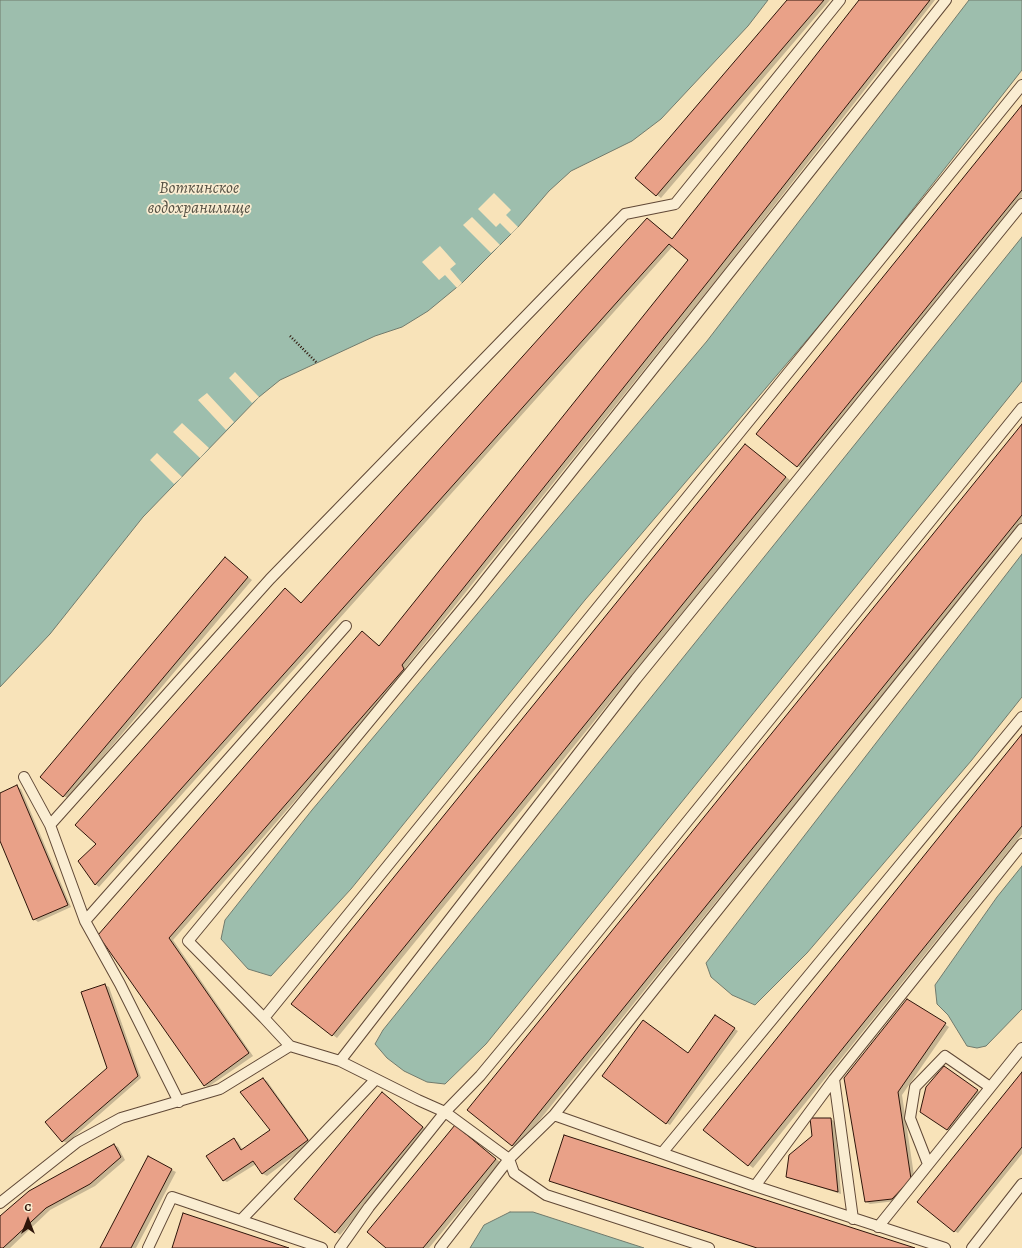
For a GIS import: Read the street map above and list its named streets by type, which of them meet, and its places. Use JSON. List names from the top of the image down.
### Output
{
  "water": ["Воткинское водохранилище"],
  "north": "top"
}
